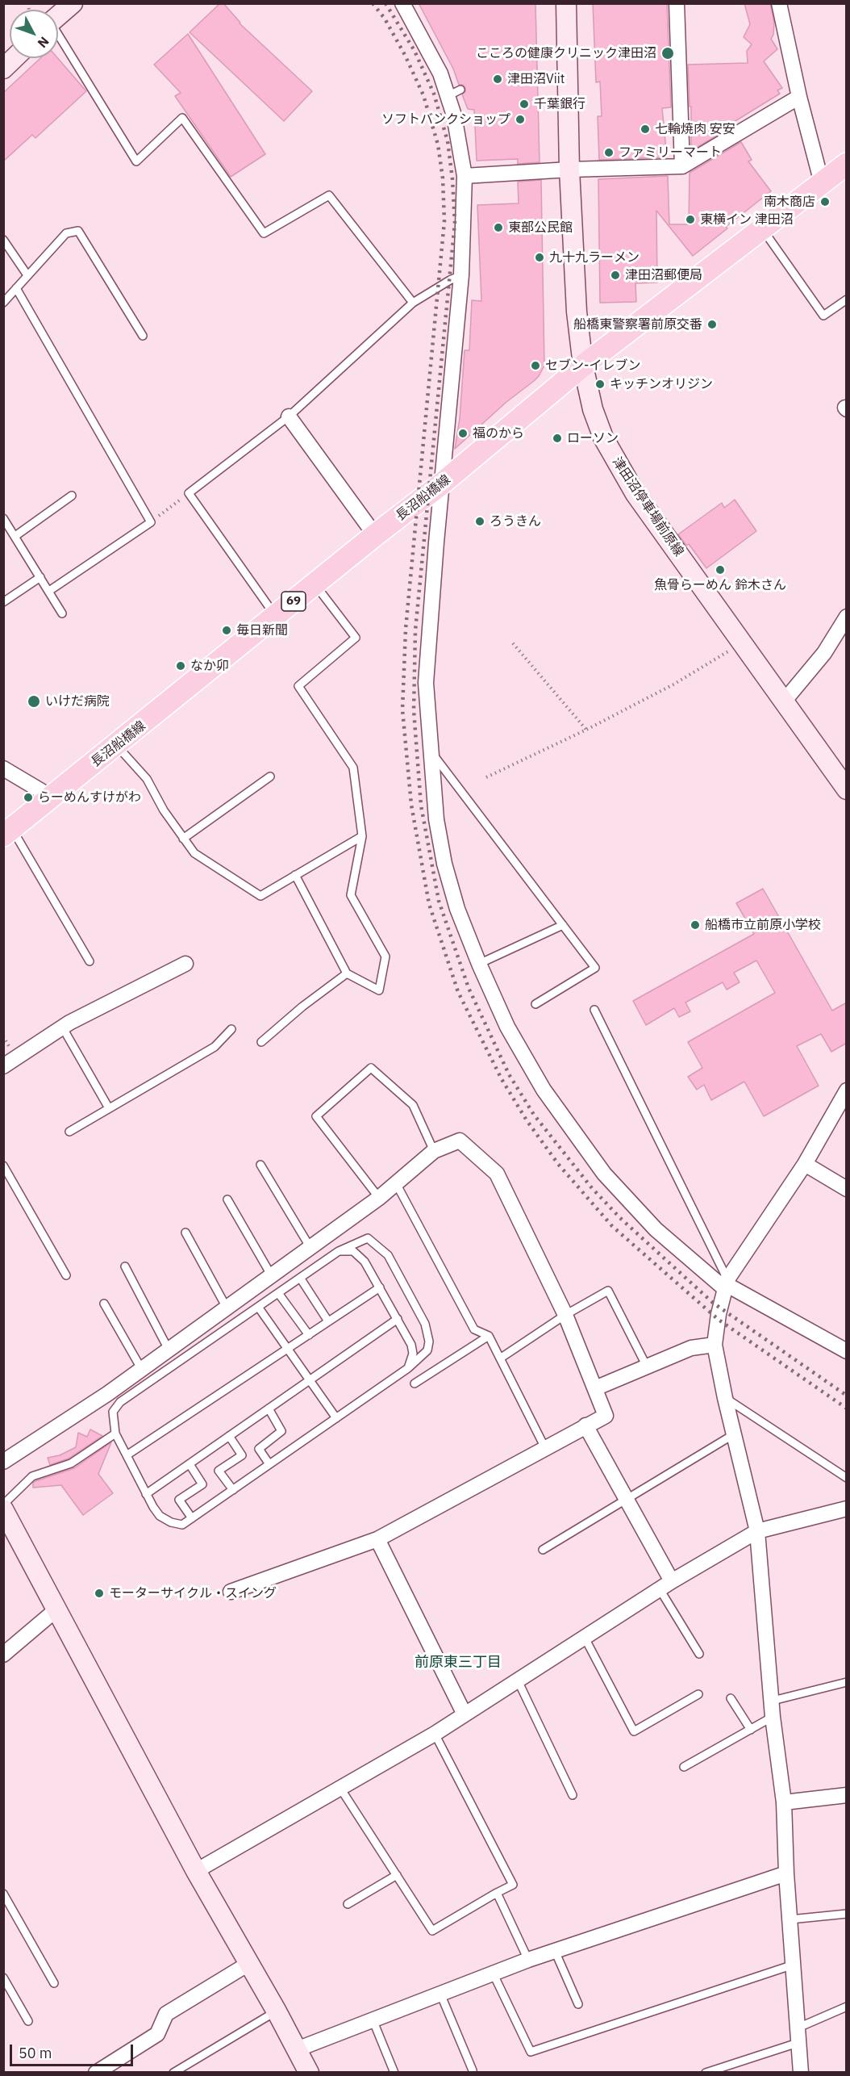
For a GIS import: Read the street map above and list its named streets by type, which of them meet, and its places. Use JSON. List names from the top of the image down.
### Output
{
  "streets": {
    "main road": ["長沼船橋線", "津田沼停車場前原線", "69"]
  },
  "crossings": [
    ["長沼船橋線", "津田沼停車場前原線"]
  ],
  "districts": ["前原東三丁目"],
  "places": [
    "こころの健康クリニック津田沼",
    "津田沼Viit",
    "千葉銀行",
    "ソフトバンクショップ",
    "七輪焼肉 安安",
    "ファミリーマート",
    "南木商店",
    "東横イン 津田沼",
    "東部公民館",
    "九十九ラーメン",
    "津田沼郵便局",
    "船橋東警察署前原交番",
    "セブン-イレブン",
    "キッチンオリジン",
    "福のから",
    "ローソン",
    "ろうきん",
    "魚骨らーめん 鈴木さん",
    "毎日新聞",
    "なか卯",
    "いけだ病院",
    "らーめんすけがわ",
    "船橋市立前原小学校",
    "モーターサイクル・スイング"
  ],
  "scale_bar": "50 m",
  "north": "bottom right"
}
